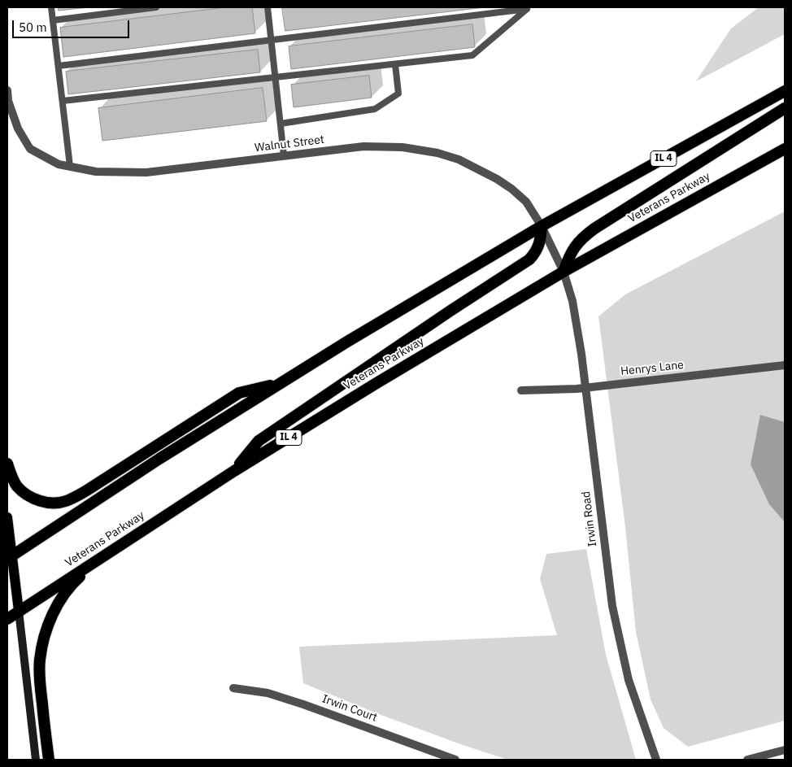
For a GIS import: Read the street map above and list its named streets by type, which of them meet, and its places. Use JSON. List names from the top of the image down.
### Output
{
  "streets": {
    "highway": ["IL 4", "Veterans Parkway"],
    "street": [
      "Walnut Street",
      "Henrys Lane",
      "Irwin Road",
      "Irwin Court"
    ]
  },
  "crossings": [
    ["Walnut Street", "IL 4"],
    ["Walnut Street", "Veterans Parkway"],
    ["Walnut Street", "Irwin Road"],
    ["Veterans Parkway", "Irwin Road"],
    ["Henrys Lane", "Irwin Road"]
  ],
  "scale_bar": "50 m"
}
